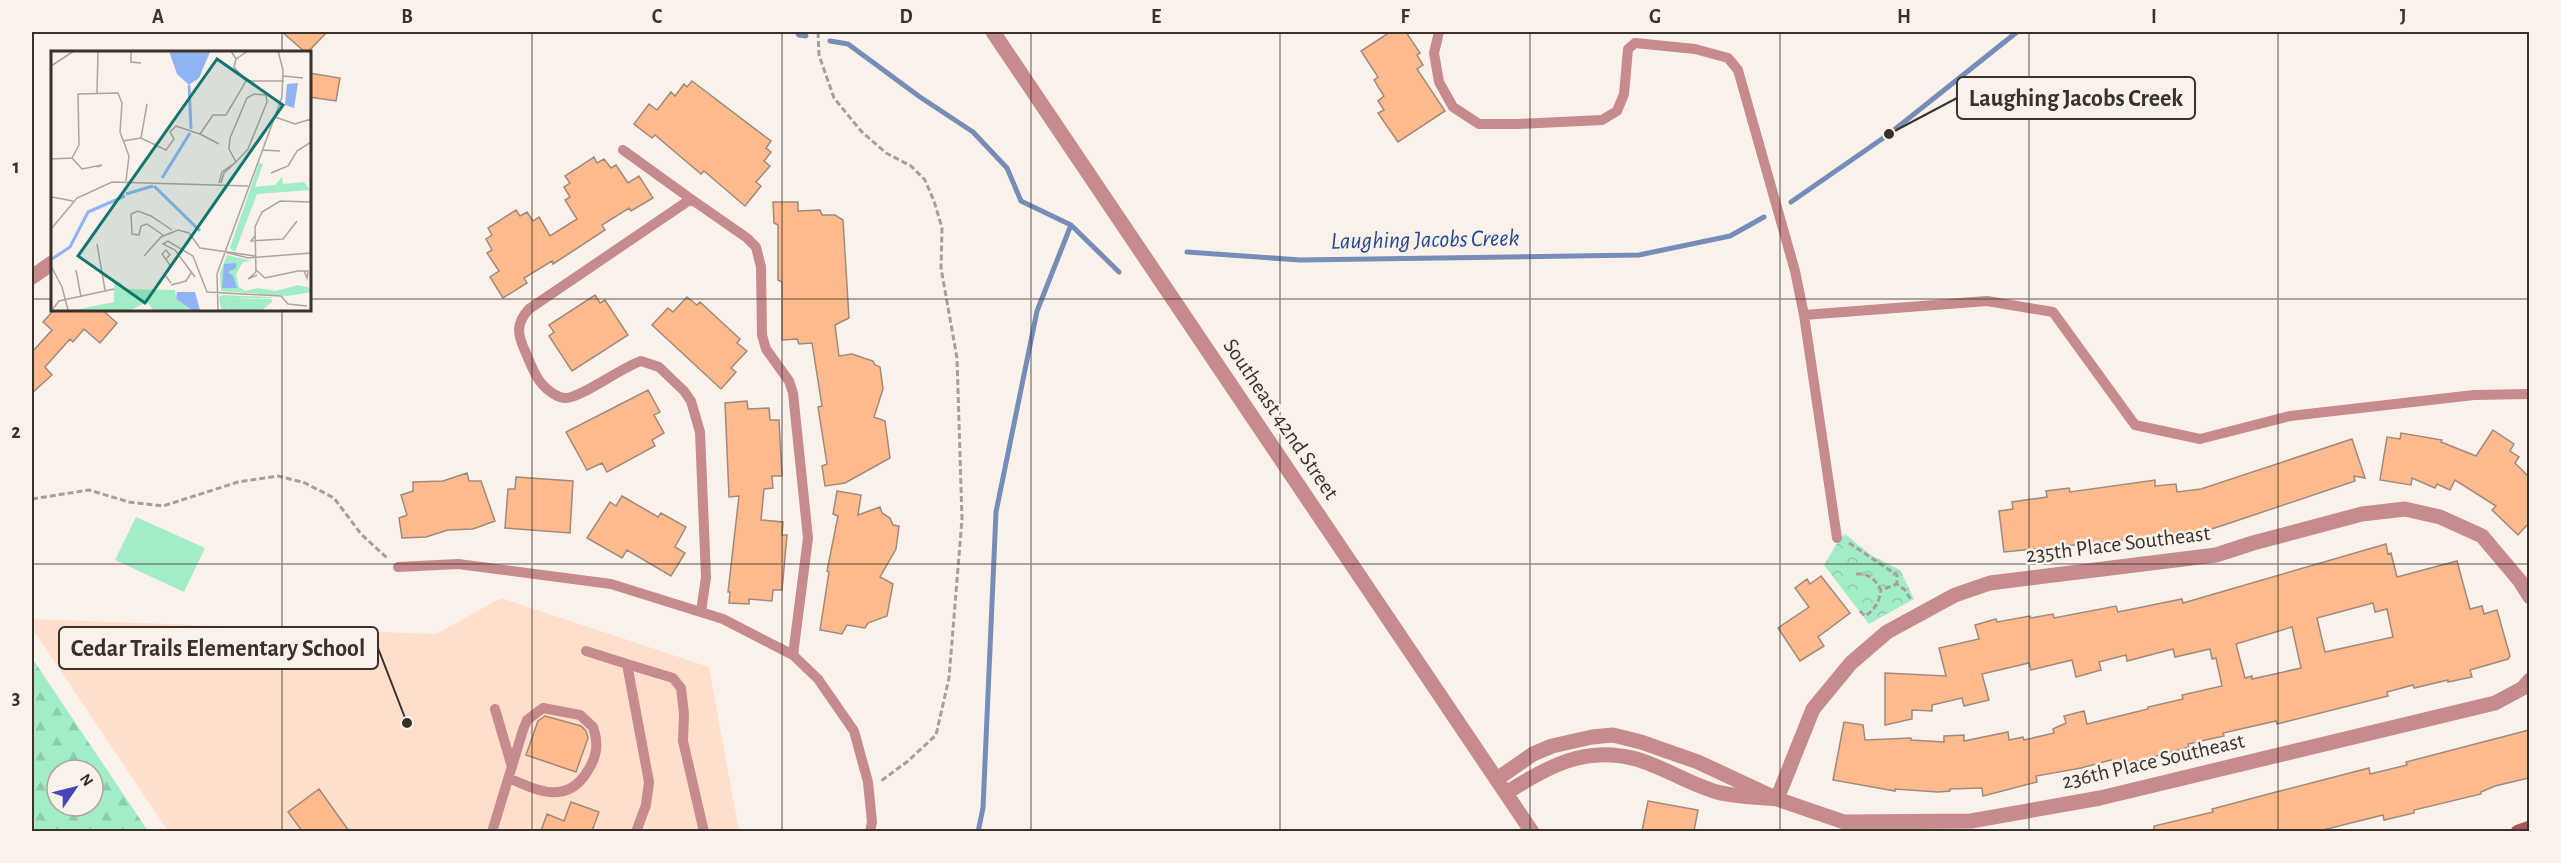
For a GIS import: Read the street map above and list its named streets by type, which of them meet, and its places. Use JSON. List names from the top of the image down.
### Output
{
  "streets": {
    "street": ["Southeast 42nd Street", "235th Place Southeast", "236th Place Southeast"]
  },
  "crossings": [
    ["Southeast 42nd Street", "236th Place Southeast"],
    ["235th Place Southeast", "236th Place Southeast"]
  ],
  "water": ["Laughing Jacobs Creek"],
  "places": ["Laughing Jacobs Creek", "Cedar Trails Elementary School"],
  "north": "top right",
  "grid": {
    "columns": [
      "A",
      "B",
      "C",
      "D",
      "E",
      "F",
      "G",
      "H",
      "I",
      "J"
    ],
    "rows": ["1", "2", "3"]
  }
}
